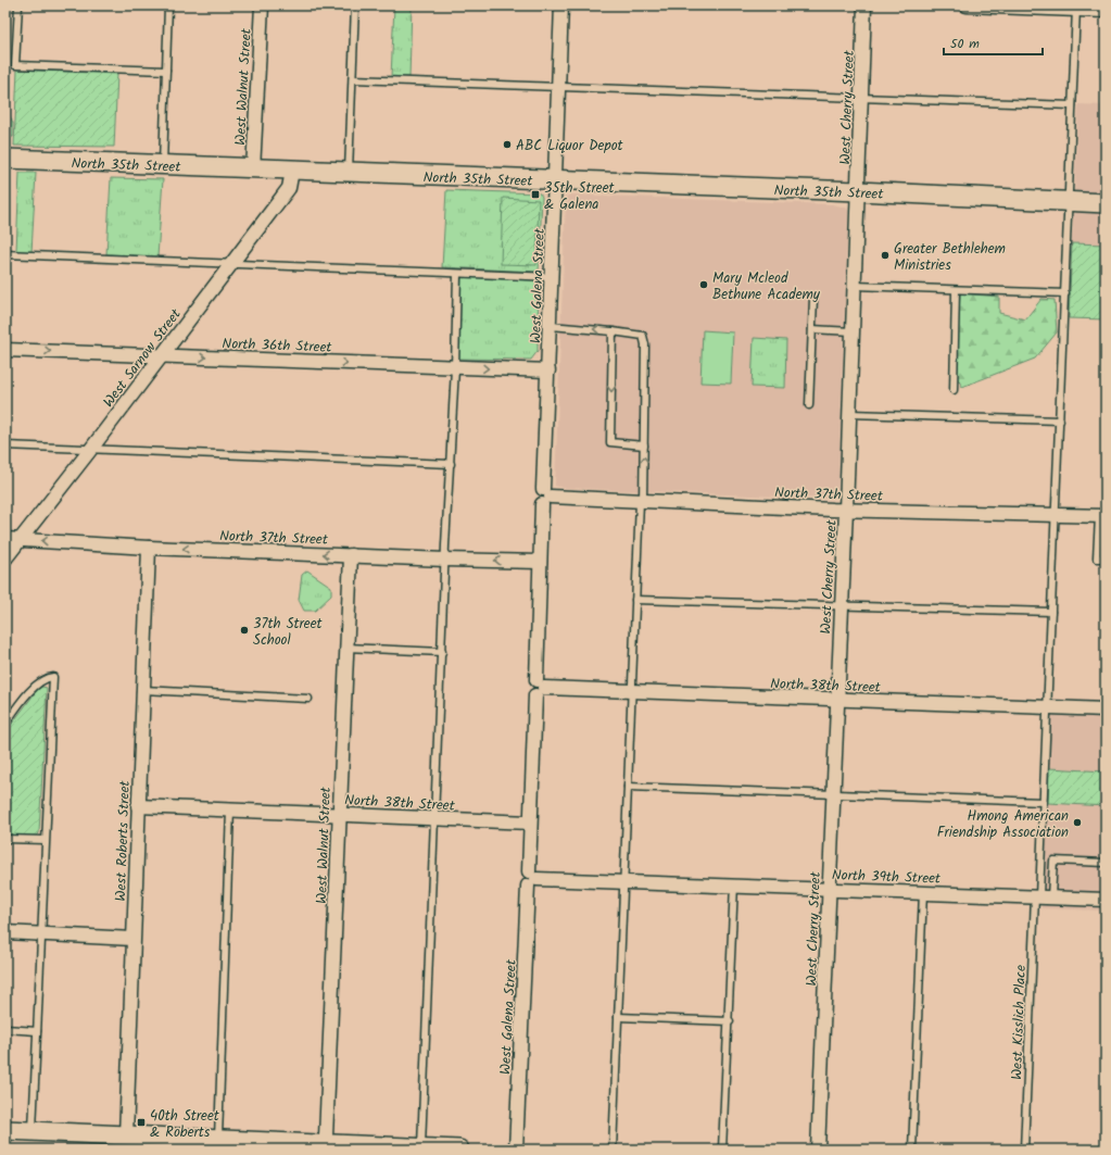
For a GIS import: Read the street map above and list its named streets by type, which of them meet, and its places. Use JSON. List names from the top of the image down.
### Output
{
  "streets": {
    "main road": ["North 35th Street"],
    "street": [
      "West Walnut Street",
      "West Cherry Street",
      "West Galena Street",
      "North 36th Street",
      "West Sarnow Street",
      "North 37th Street",
      "North 38th Street",
      "West Roberts Street",
      "North 39th Street"
    ],
    "lane": ["West Kisslich Place"]
  },
  "crossings": [
    ["West Walnut Street", "North 35th Street"],
    ["West Walnut Street", "North 37th Street"],
    ["West Walnut Street", "North 38th Street"],
    ["West Cherry Street", "North 35th Street"],
    ["West Cherry Street", "North 37th Street"],
    ["West Cherry Street", "North 38th Street"],
    ["West Cherry Street", "North 39th Street"],
    ["North 35th Street", "West Galena Street"],
    ["North 35th Street", "West Sarnow Street"],
    ["West Galena Street", "North 36th Street"],
    ["West Galena Street", "North 37th Street"],
    ["West Galena Street", "North 38th Street"],
    ["West Galena Street", "North 39th Street"],
    ["North 36th Street", "West Sarnow Street"],
    ["West Sarnow Street", "North 37th Street"],
    ["North 37th Street", "West Roberts Street"],
    ["North 38th Street", "West Roberts Street"],
    ["North 39th Street", "West Kisslich Place"]
  ],
  "one_way": ["North 36th Street", "North 37th Street"],
  "places": {
    "other": [
      "ABC Liquor Depot",
      "Greater Bethlehem Ministries",
      "Mary Mcleod Bethune Academy",
      "37th Street School",
      "Hmong American Friendship Association"
    ],
    "transit": ["35th Street & Galena", "40th Street & Roberts"]
  },
  "scale_bar": "50 m"
}
